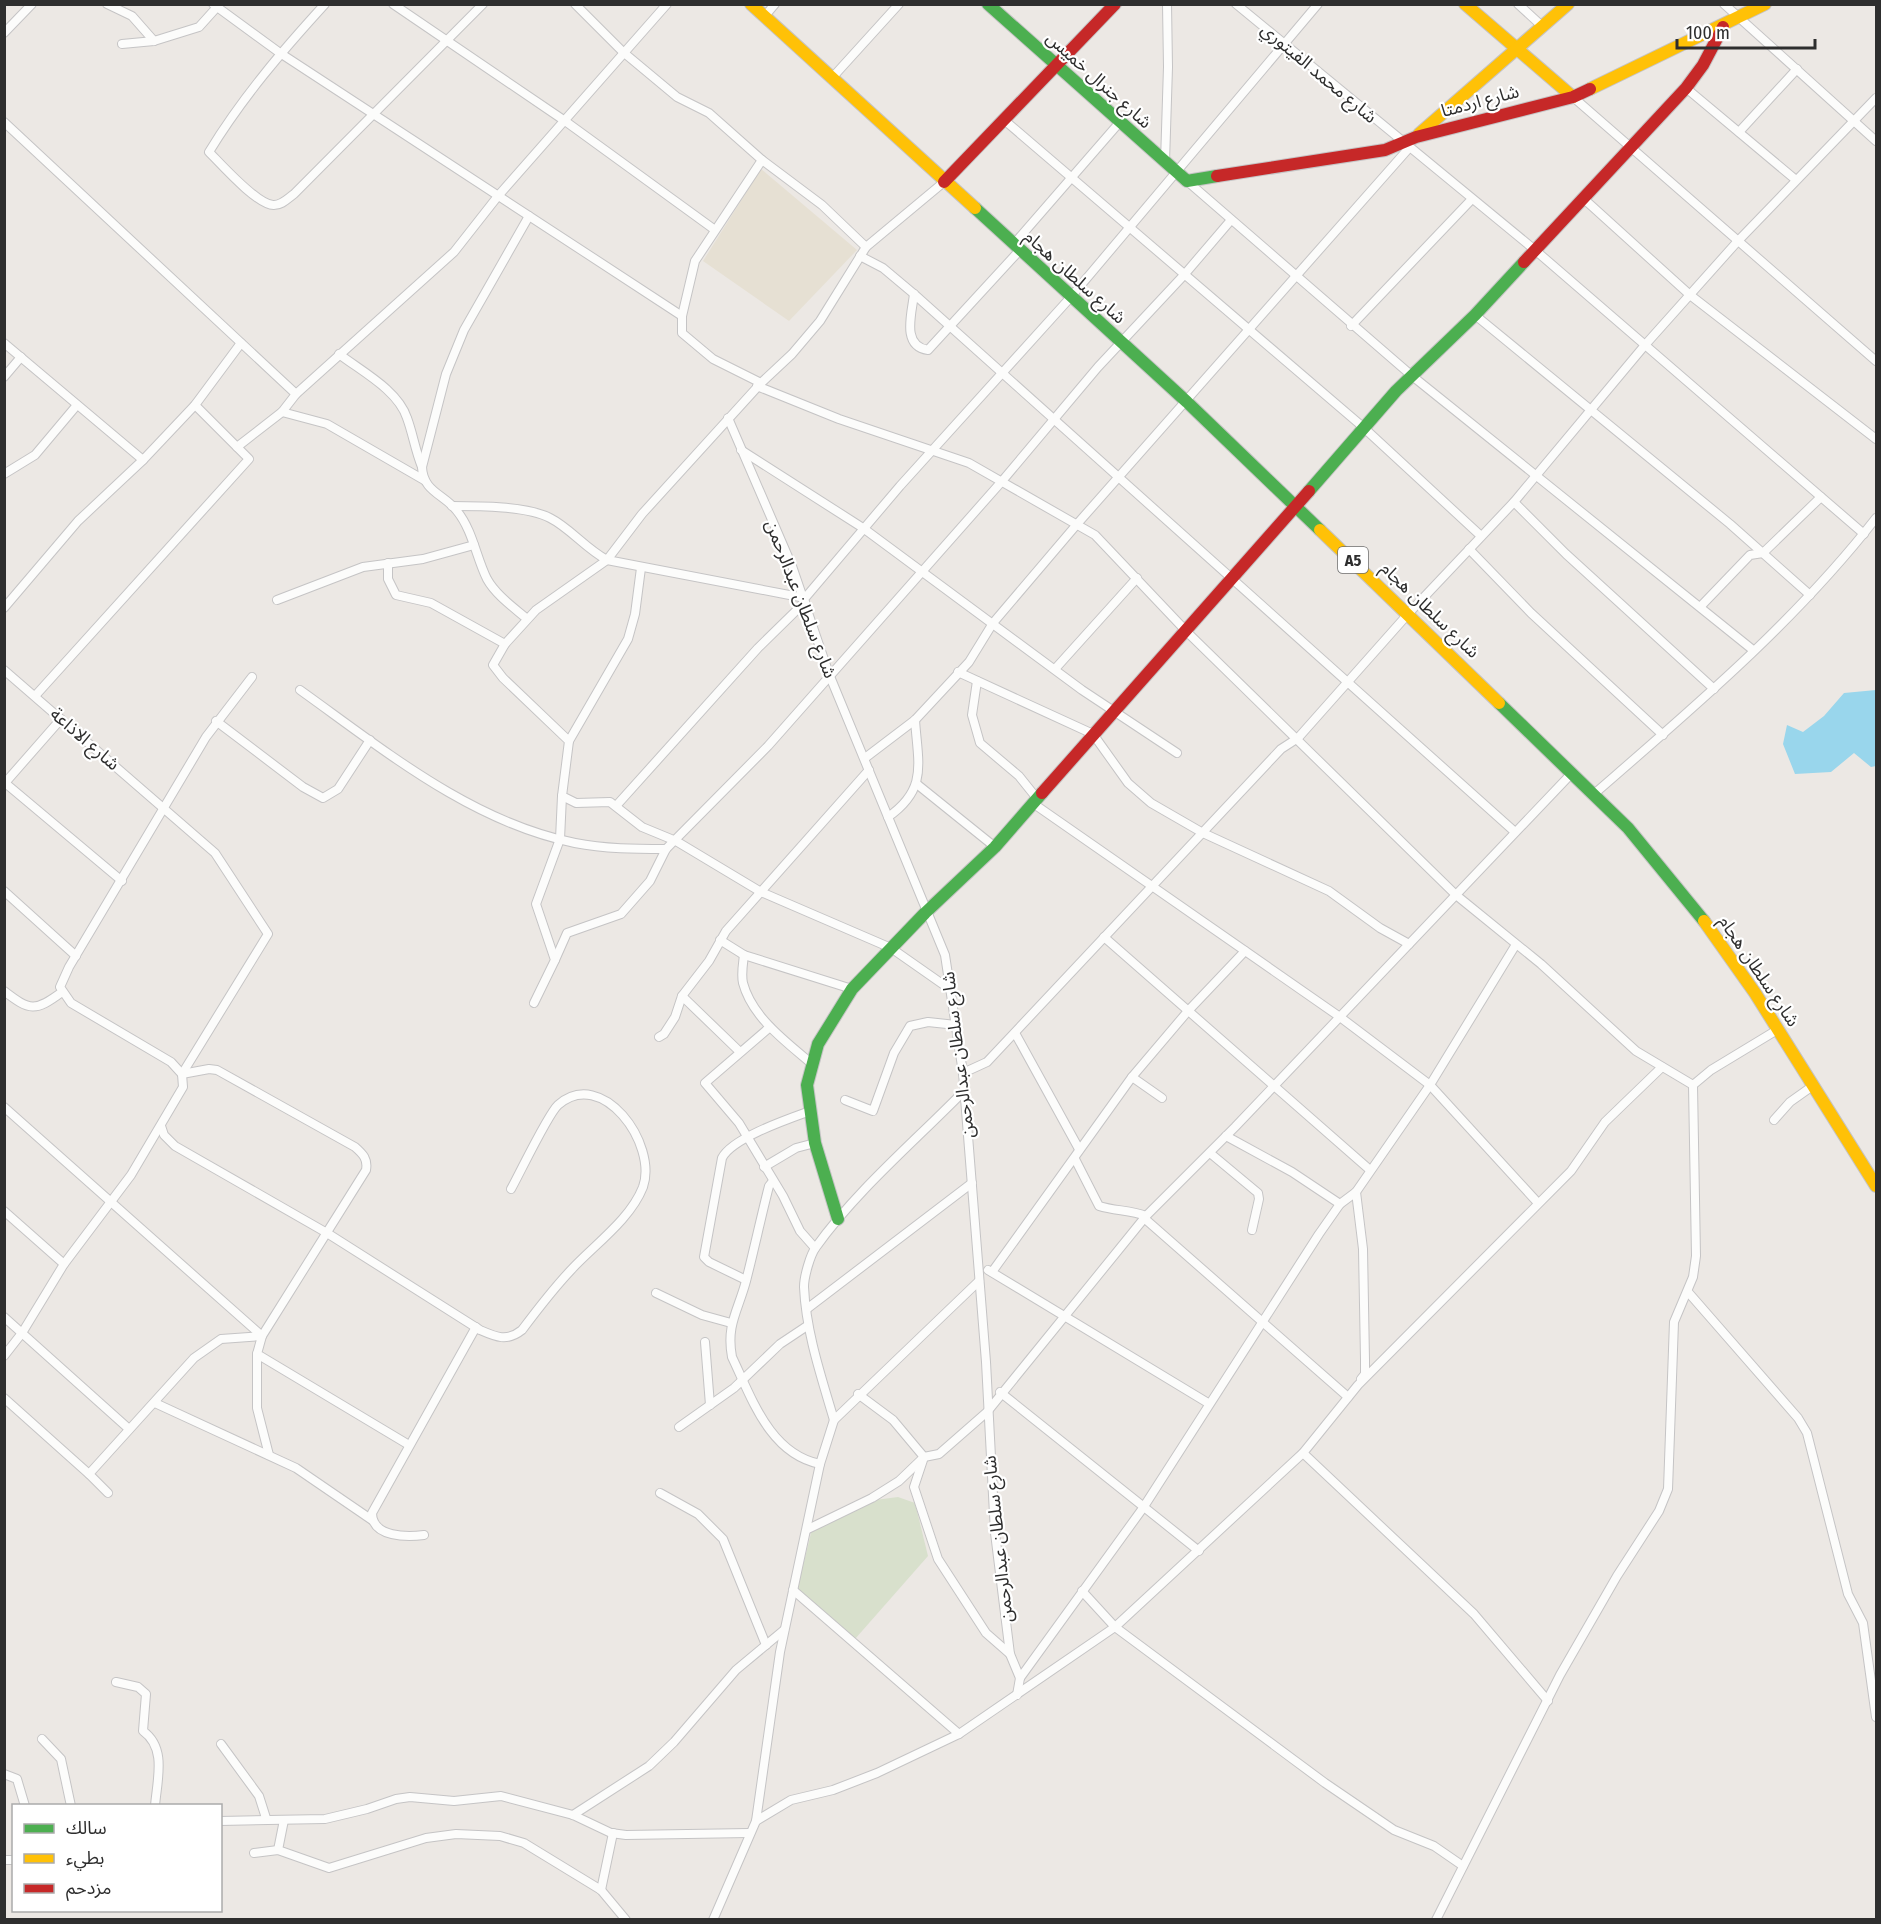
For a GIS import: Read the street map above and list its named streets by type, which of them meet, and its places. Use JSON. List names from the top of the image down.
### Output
{
  "streets": {
    "main road": [
      "شارع جنرال خميس",
      "شارع اردمتا",
      "شارع سلطان هجام",
      "A5"
    ],
    "street": ["شارع محمد الفيتوري", "شارع سلطان عبدالرحمن", "شارع الاذاعة"]
  },
  "crossings": [
    ["شارع محمد الفيتوري", "شارع اردمتا"],
    ["شارع جنرال خميس", "شارع اردمتا"]
  ],
  "legend": ["سالك", "بطيء", "مزدحم"],
  "scale_bar": "100 m"
}
